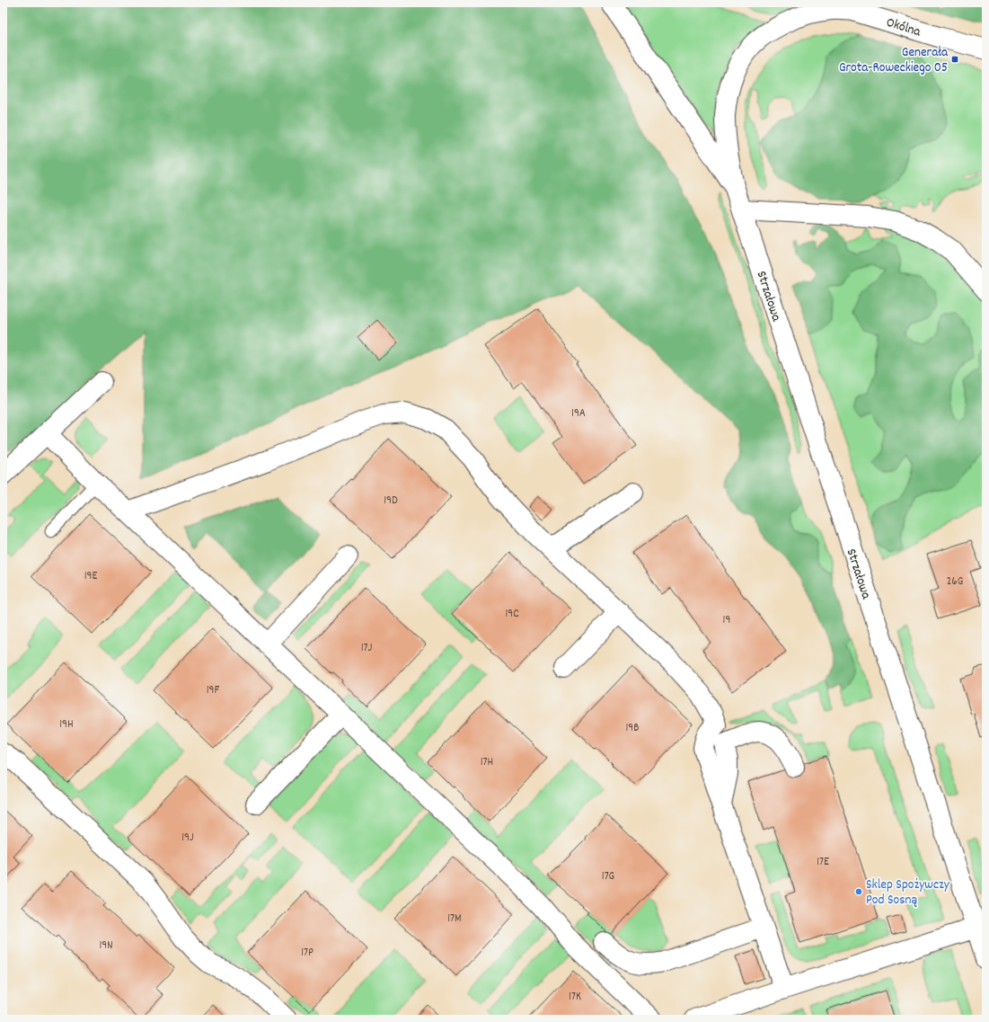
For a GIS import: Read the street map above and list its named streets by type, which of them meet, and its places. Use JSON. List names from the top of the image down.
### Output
{
  "streets": {
    "street": ["Okólna", "Strzałowa"]
  },
  "places": {
    "transit": ["Generała Grota-Roweckiego 05"],
    "other": ["Sklep Spożywczy Pod Sosną"]
  },
  "house_numbers": [
    "19A",
    "19D",
    "19E",
    "26G",
    "19C",
    "19",
    "17J",
    "19F",
    "19H",
    "19B",
    "17H",
    "19J",
    "17E",
    "17G",
    "17M",
    "19N",
    "17P",
    "17K"
  ]
}
